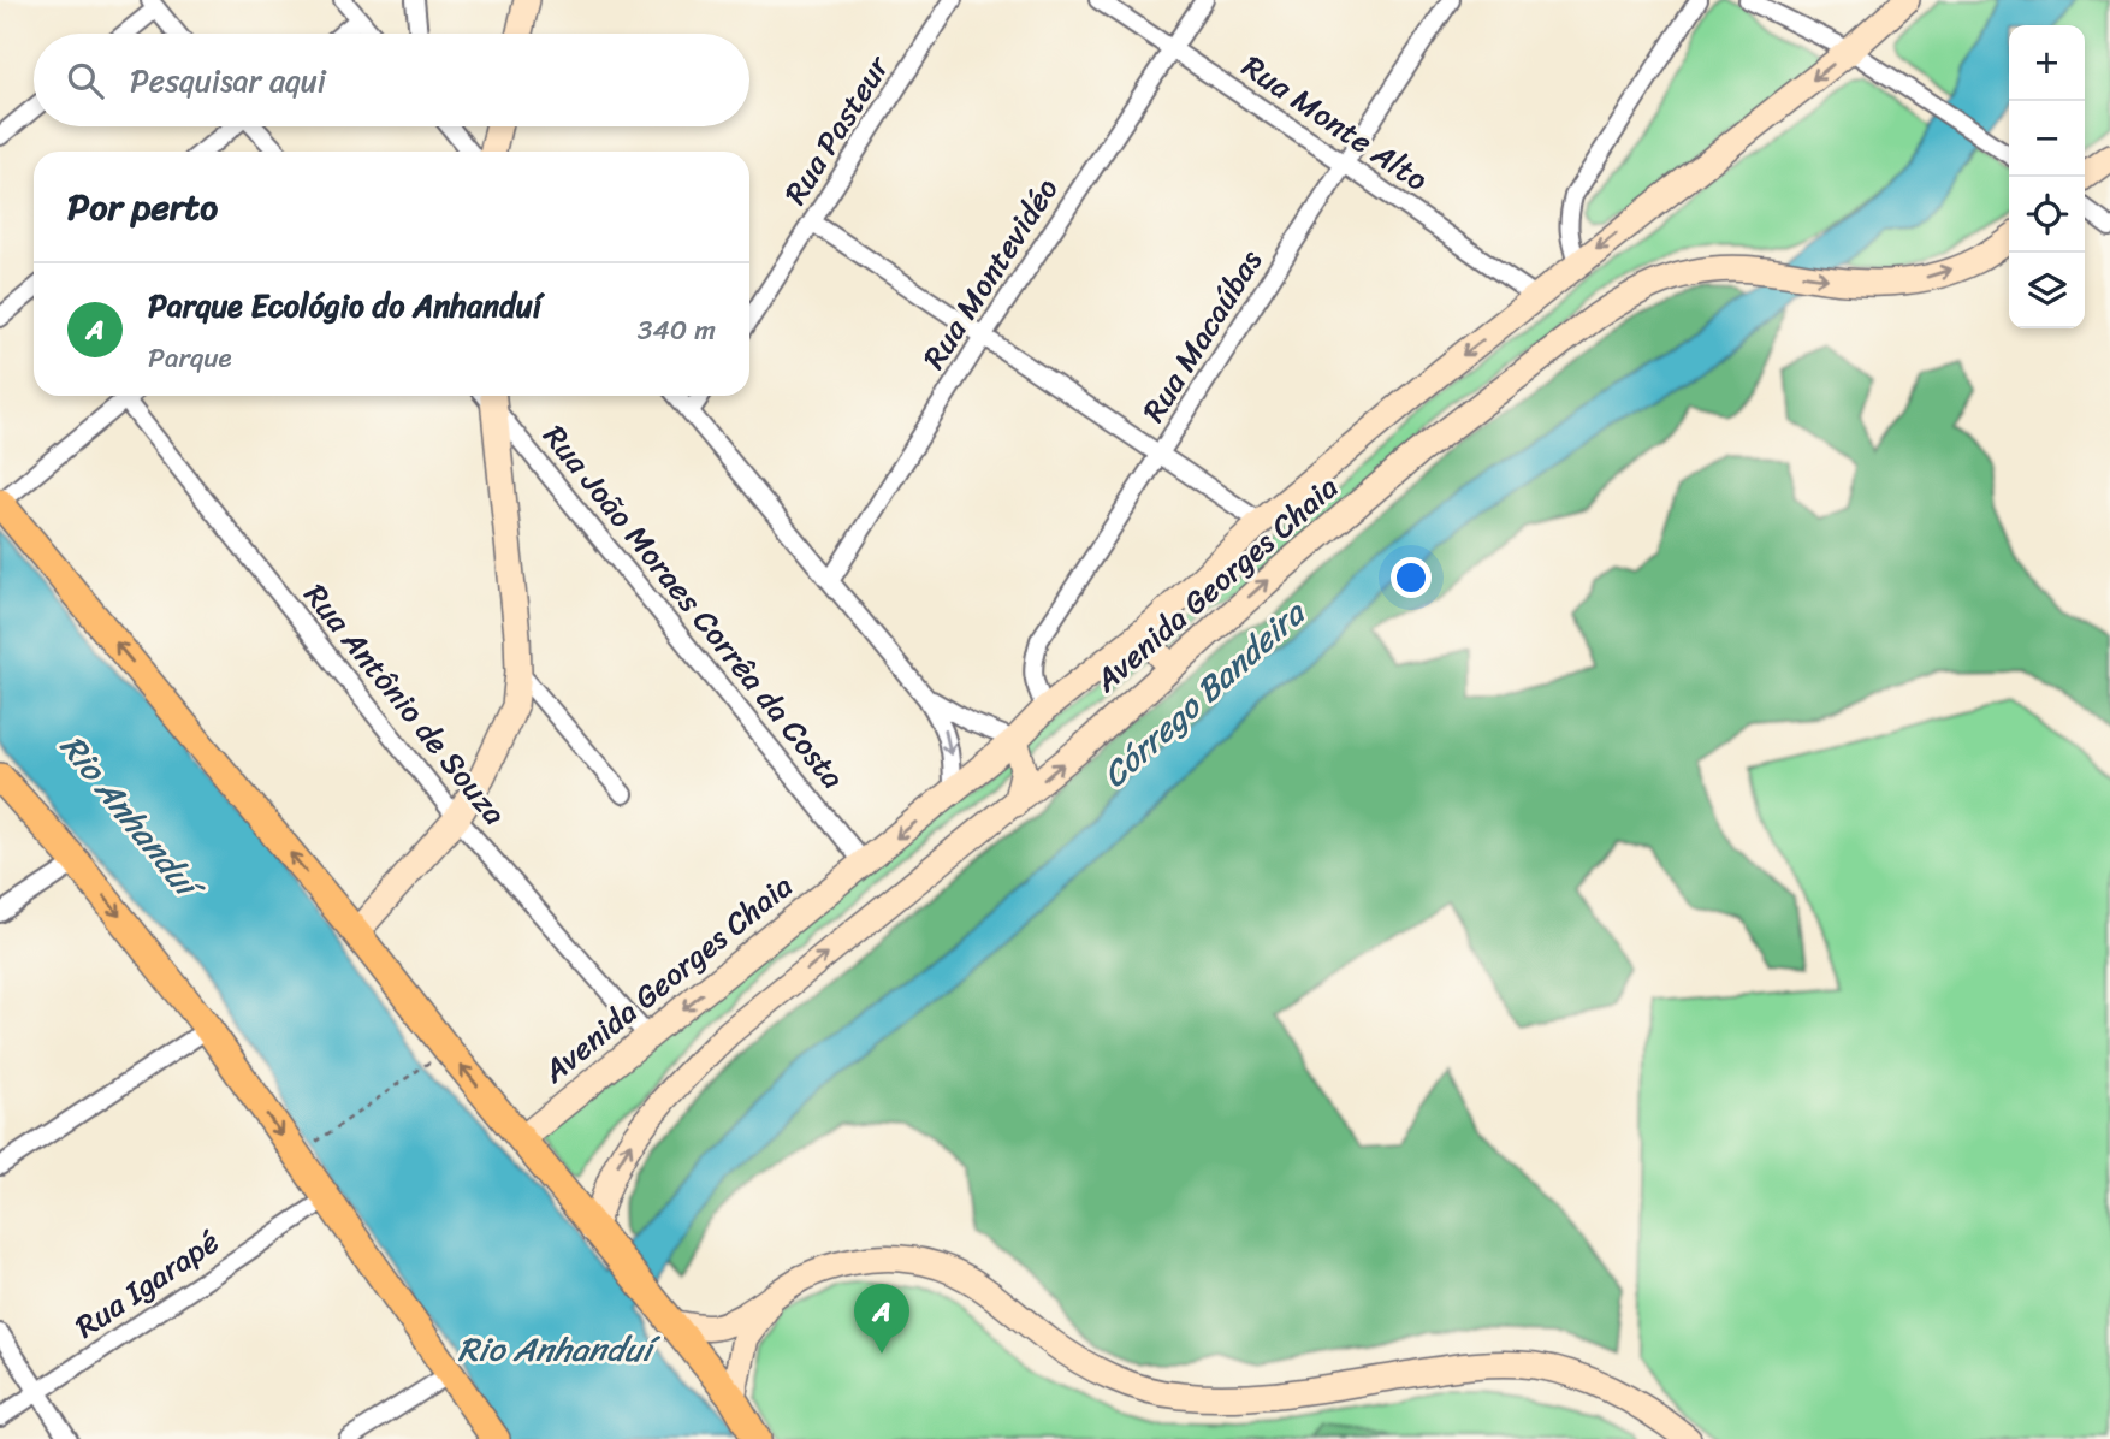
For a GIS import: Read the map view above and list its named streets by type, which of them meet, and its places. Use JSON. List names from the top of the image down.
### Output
{
  "streets": {
    "main road": ["Avenida Georges Chaia"],
    "street": [
      "Rua Monte Alto",
      "Rua Pasteur",
      "Rua Montevidéo",
      "Rua Macaúbas",
      "Rua João Moraes Corrêa da Costa",
      "Rua Antônio de Souza",
      "Rua Igarapé"
    ]
  },
  "crossings": [
    ["Rua Monte Alto", "Rua Montevidéo"],
    ["Rua Monte Alto", "Rua Macaúbas"],
    ["Rua Monte Alto", "Avenida Georges Chaia"],
    ["Rua Macaúbas", "Avenida Georges Chaia"],
    ["Avenida Georges Chaia", "Rua João Moraes Corrêa da Costa"],
    ["Avenida Georges Chaia", "Rua Antônio de Souza"]
  ],
  "water": ["Córrego Bandeira", "Rio Anhanduí"],
  "page": {
    "map_buttons": ["+", "−"],
    "search": "Pesquisar aqui",
    "heading": "Por perto",
    "list": [
      {
        "mark": "A",
        "name": "Parque Ecológio do Anhanduí",
        "note": "Parque",
        "value": "340 m"
      }
    ],
    "pins": "A"
  }
}
